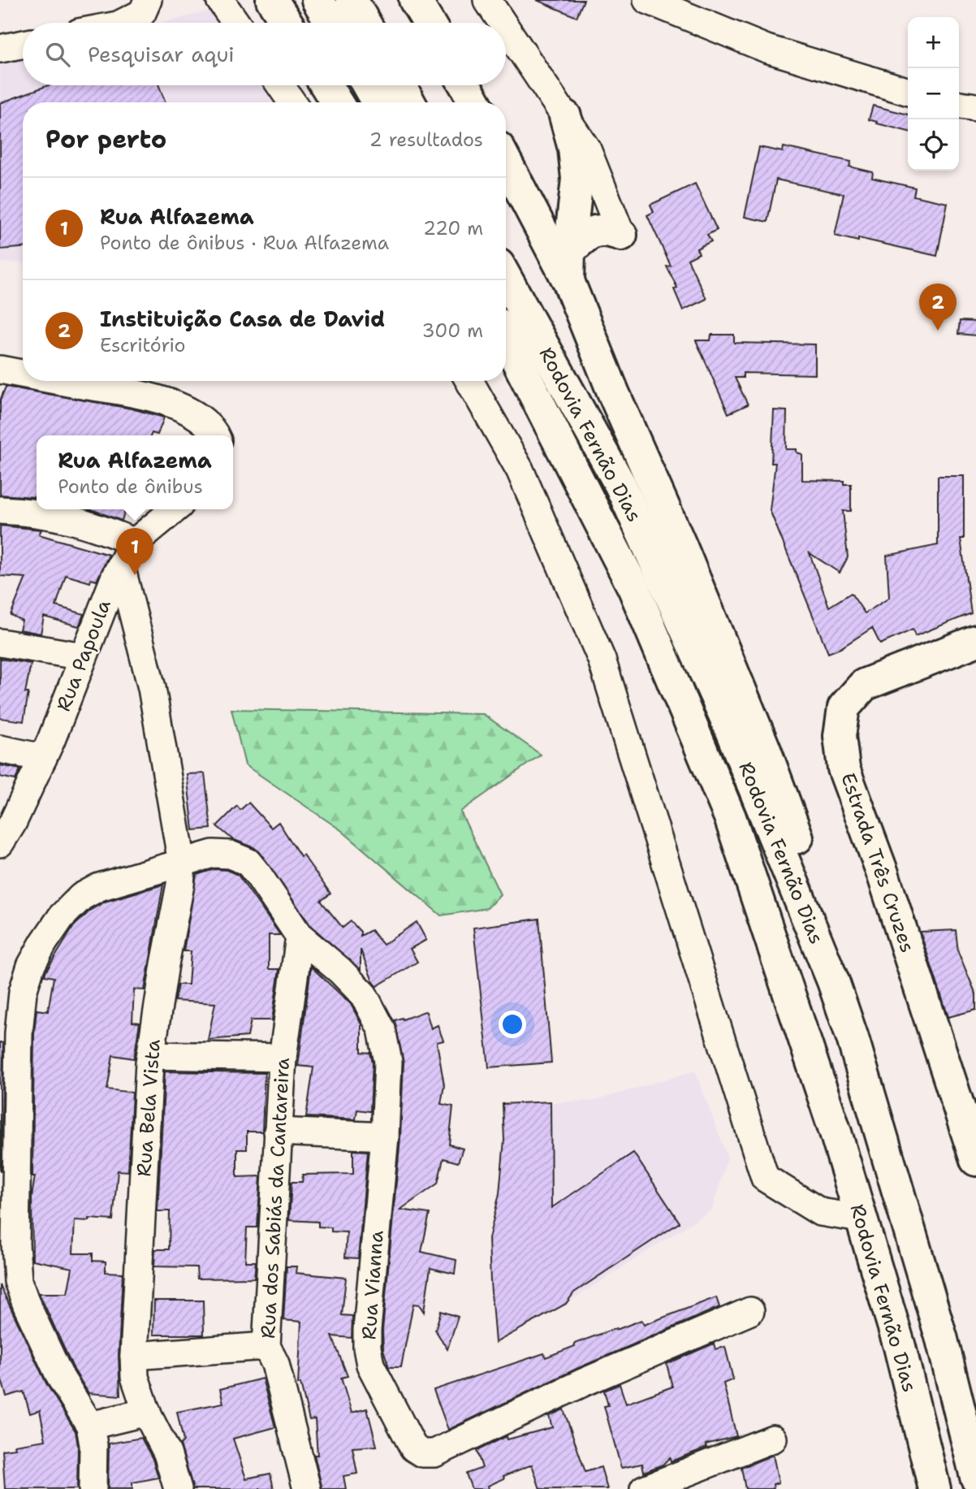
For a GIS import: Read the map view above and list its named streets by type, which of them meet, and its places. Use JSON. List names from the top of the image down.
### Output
{
  "streets": {
    "main road": ["Rodovia Fernão Dias", "Estrada Três Cruzes"],
    "street": [
      "Rua Papoula",
      "Rua Bela Vista",
      "Rua dos Sabiás da Cantareira",
      "Rua Vianna"
    ]
  },
  "crossings": [
    ["Rua Papoula", "Rua Bela Vista"],
    ["Rua Bela Vista", "Rua Vianna"],
    ["Rua dos Sabiás da Cantareira", "Rua Vianna"]
  ],
  "page": {
    "map_buttons": ["+", "−"],
    "search": "Pesquisar aqui",
    "heading": ["Por perto", "2 resultados"],
    "list": [
      {
        "mark": "1",
        "name": "Rua Alfazema",
        "note": "Ponto de ônibus · Rua Alfazema",
        "value": "220 m"
      },
      {
        "mark": "2",
        "name": "Instituição Casa de David",
        "note": "Escritório",
        "value": "300 m"
      }
    ],
    "pins": ["2", "1"],
    "popup": ["Rua Alfazema", "Ponto de ônibus"]
  }
}
